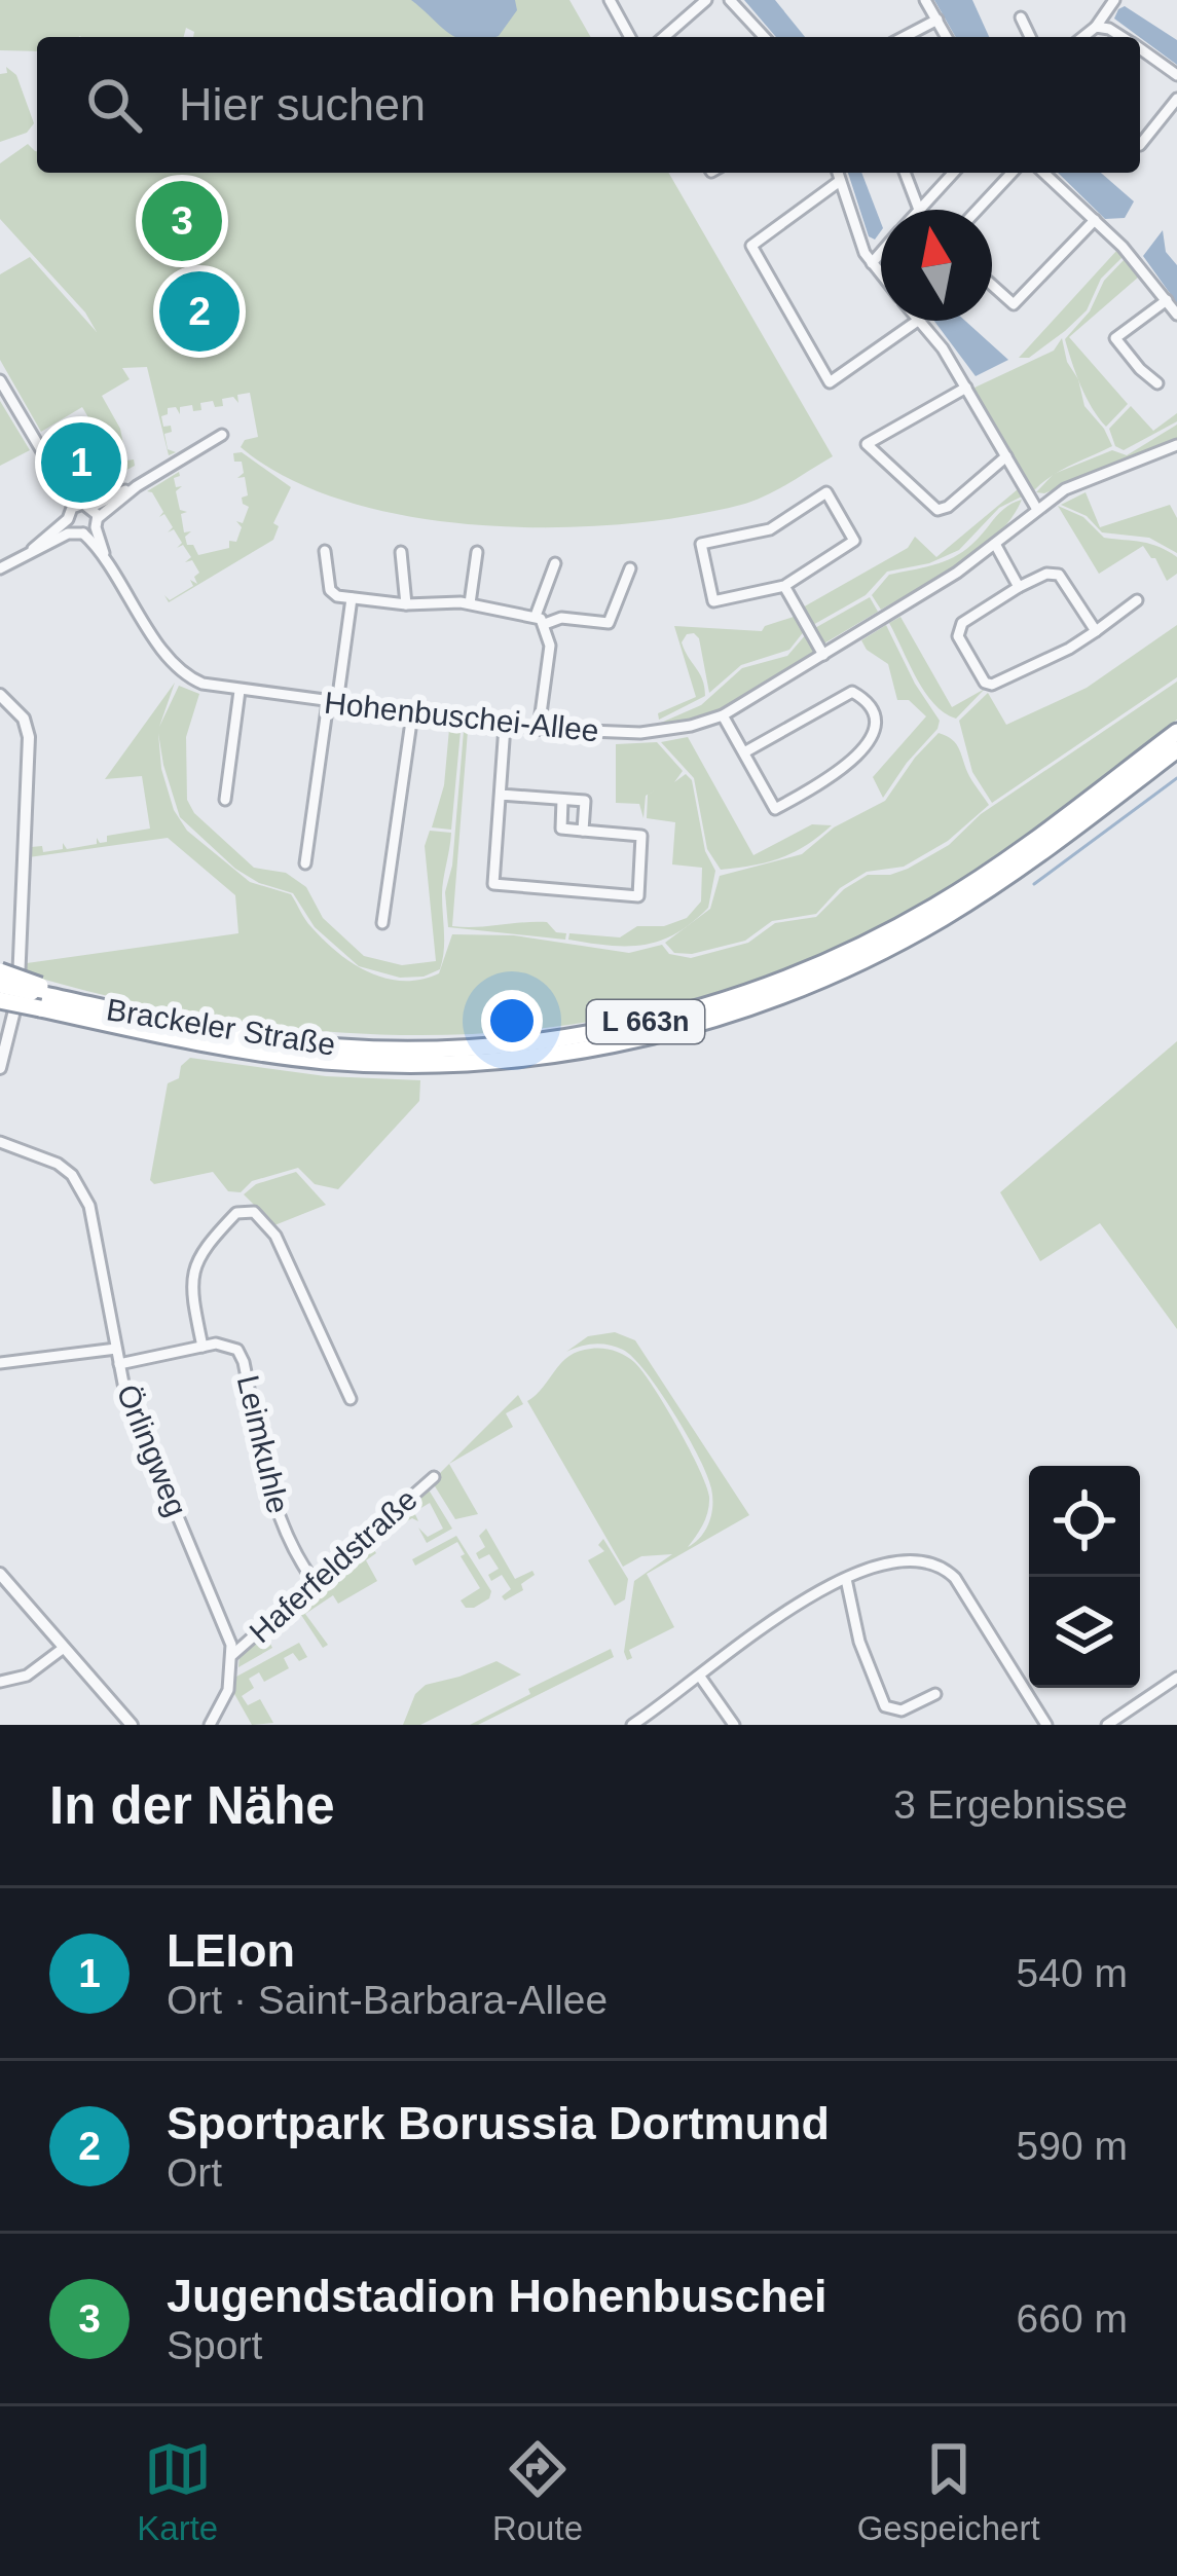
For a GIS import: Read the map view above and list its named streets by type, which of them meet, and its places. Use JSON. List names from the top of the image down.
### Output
{
  "streets": {
    "highway": ["L 663n", "Brackeler Straße"],
    "street": [
      "Hohenbuschei-Allee",
      "Leimkuhle",
      "Örlingweg",
      "Haferfeldstraße"
    ]
  },
  "crossings": [
    ["Leimkuhle", "Örlingweg"],
    ["Leimkuhle", "Haferfeldstraße"],
    ["Örlingweg", "Haferfeldstraße"]
  ],
  "north": "top",
  "page": {
    "search": "Hier suchen",
    "pins": ["3", "2", "1"],
    "heading": ["In der Nähe", "3 Ergebnisse"],
    "list": [
      {
        "mark": "1",
        "name": "LEIon",
        "note": "Ort · Saint-Barbara-Allee",
        "value": "540 m"
      },
      {
        "mark": "2",
        "name": "Sportpark Borussia Dortmund",
        "note": "Ort",
        "value": "590 m"
      },
      {
        "mark": "3",
        "name": "Jugendstadion Hohenbuschei",
        "note": "Sport",
        "value": "660 m"
      }
    ],
    "nav": ["Karte", "Route", "Gespeichert"]
  }
}
